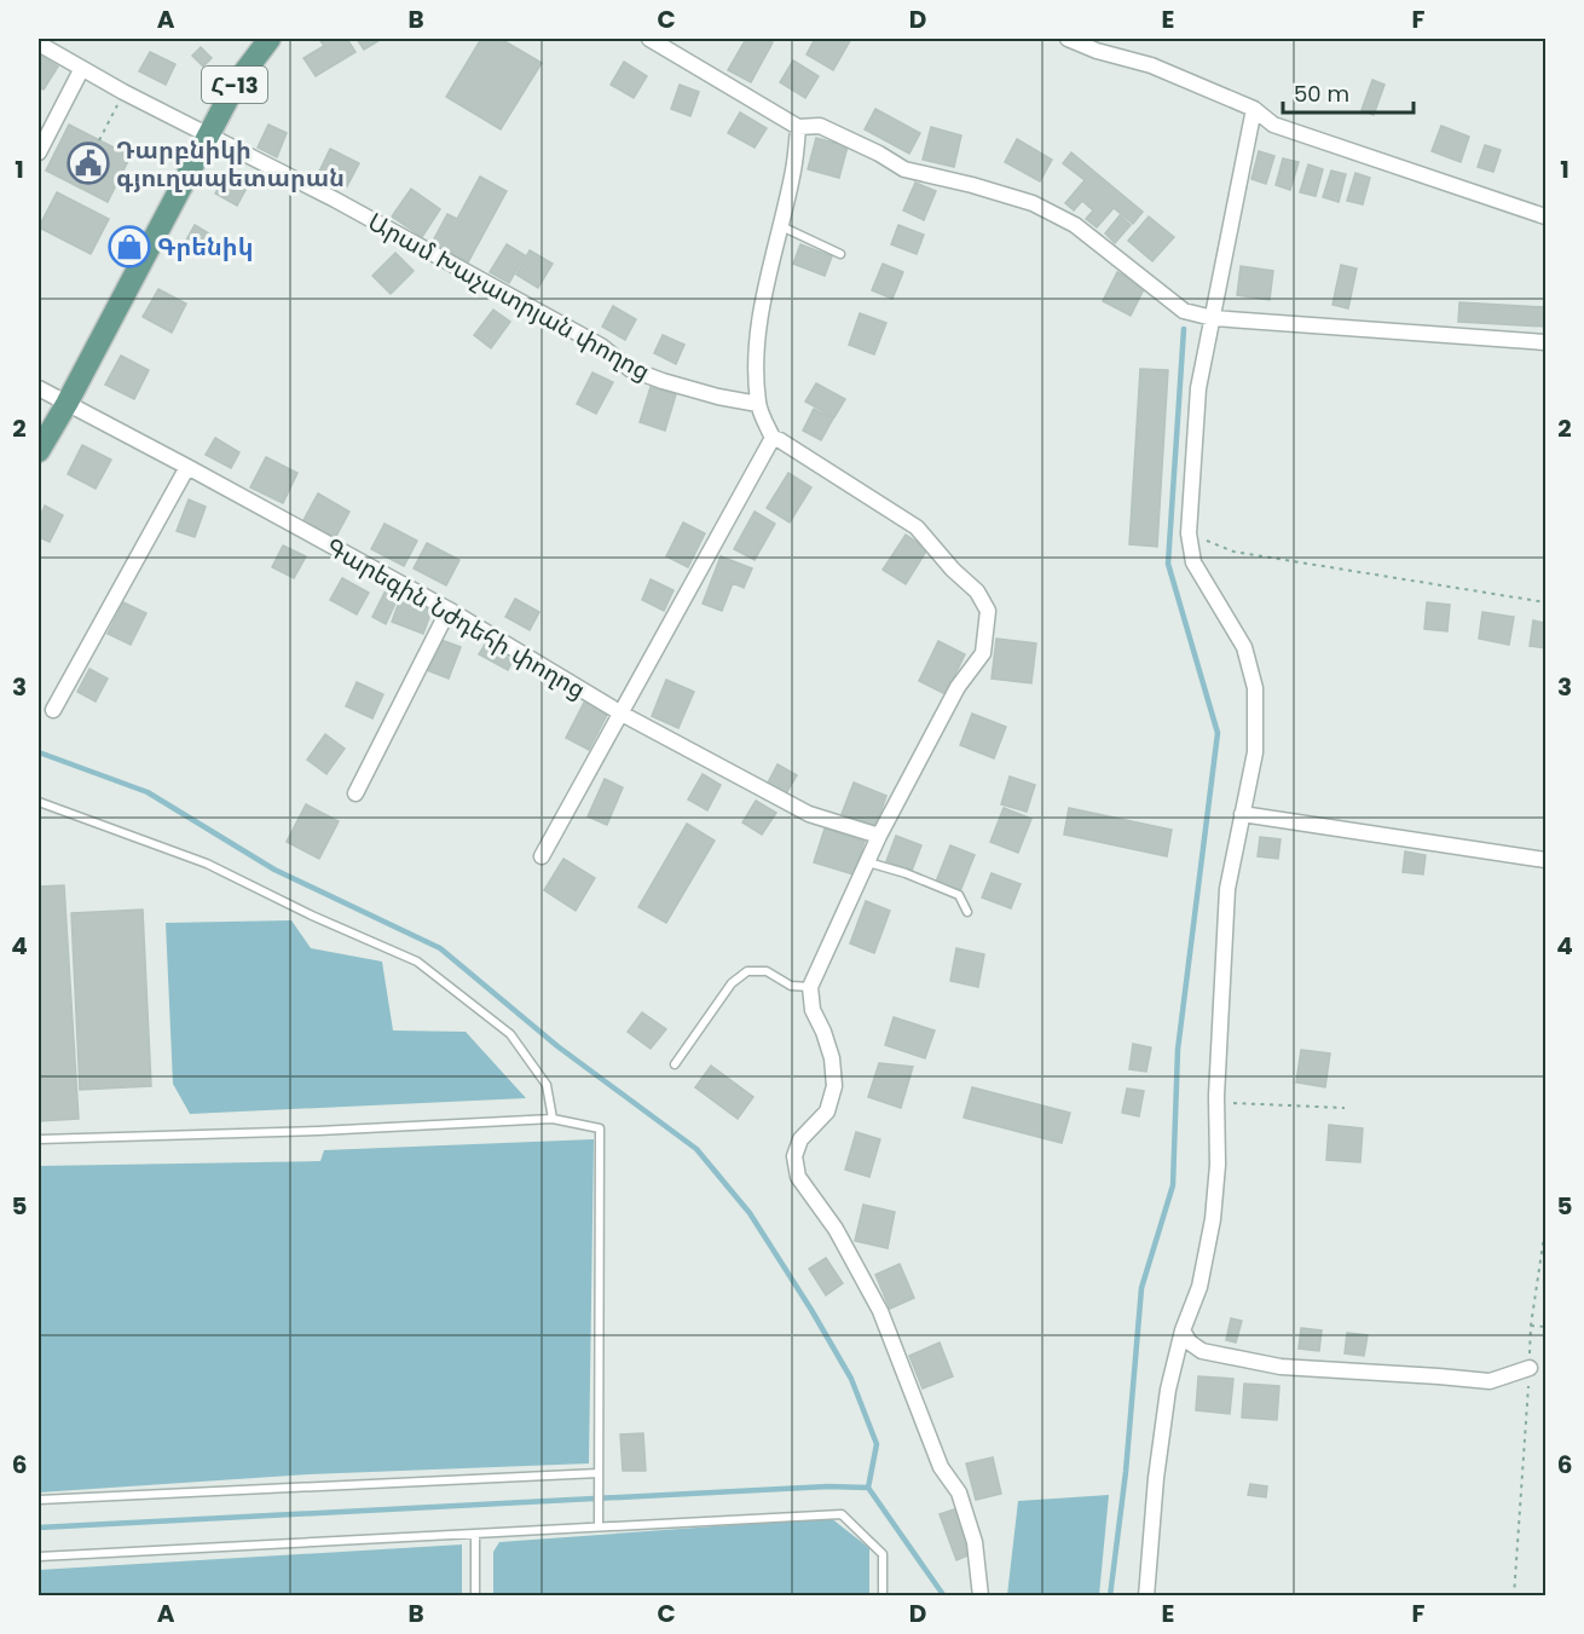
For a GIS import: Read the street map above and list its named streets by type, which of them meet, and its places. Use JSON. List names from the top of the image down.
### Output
{
  "streets": {
    "main road": ["Հ-13"],
    "street": ["Արամ Խաչատրյան փողոց", "Գարեգին Նժդեհի փողոց"]
  },
  "crossings": [
    ["Հ-13", "Արամ Խաչատրյան փողոց"],
    ["Հ-13", "Գարեգին Նժդեհի փողոց"]
  ],
  "places": {
    "public building": ["Դարբնիկի գյուղապետարան"],
    "shop": ["Գրենիկ"]
  },
  "scale_bar": "50 m",
  "grid": {
    "columns": [
      "A",
      "B",
      "C",
      "D",
      "E",
      "F"
    ],
    "rows": [
      "1",
      "2",
      "3",
      "4",
      "5",
      "6"
    ]
  }
}
